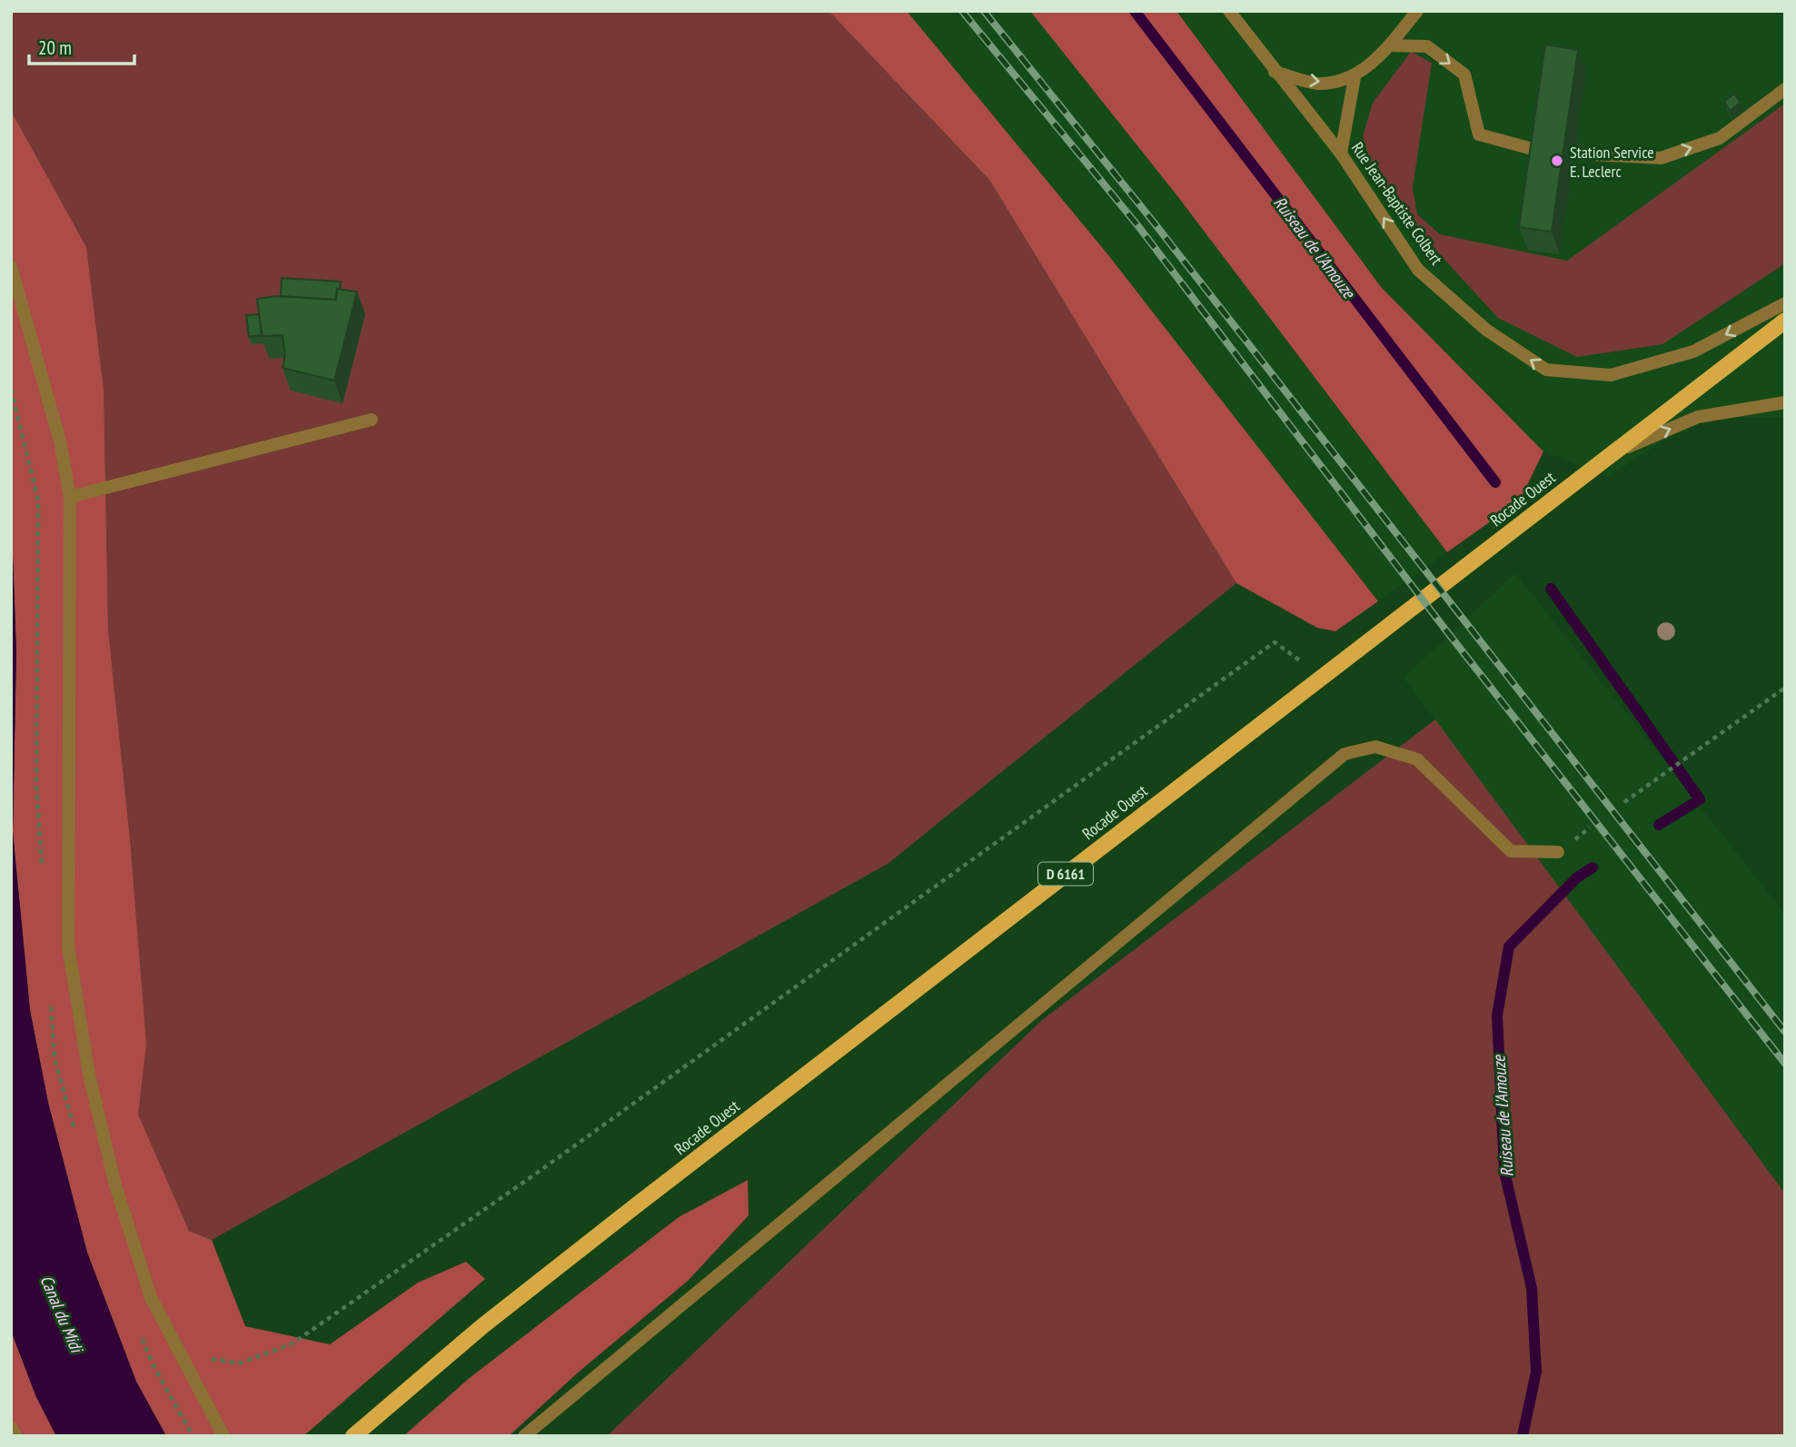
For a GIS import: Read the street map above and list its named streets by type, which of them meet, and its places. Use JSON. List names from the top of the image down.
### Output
{
  "streets": {
    "main road": ["Rocade Ouest", "D 6161"],
    "street": ["Rue Jean-Baptiste Colbert"]
  },
  "one_way": ["Rue Jean-Baptiste Colbert"],
  "water": ["Ruiseau de l'Amouze", "Canal du Midi"],
  "places": ["Station Service E. Leclerc"],
  "scale_bar": "20 m"
}
